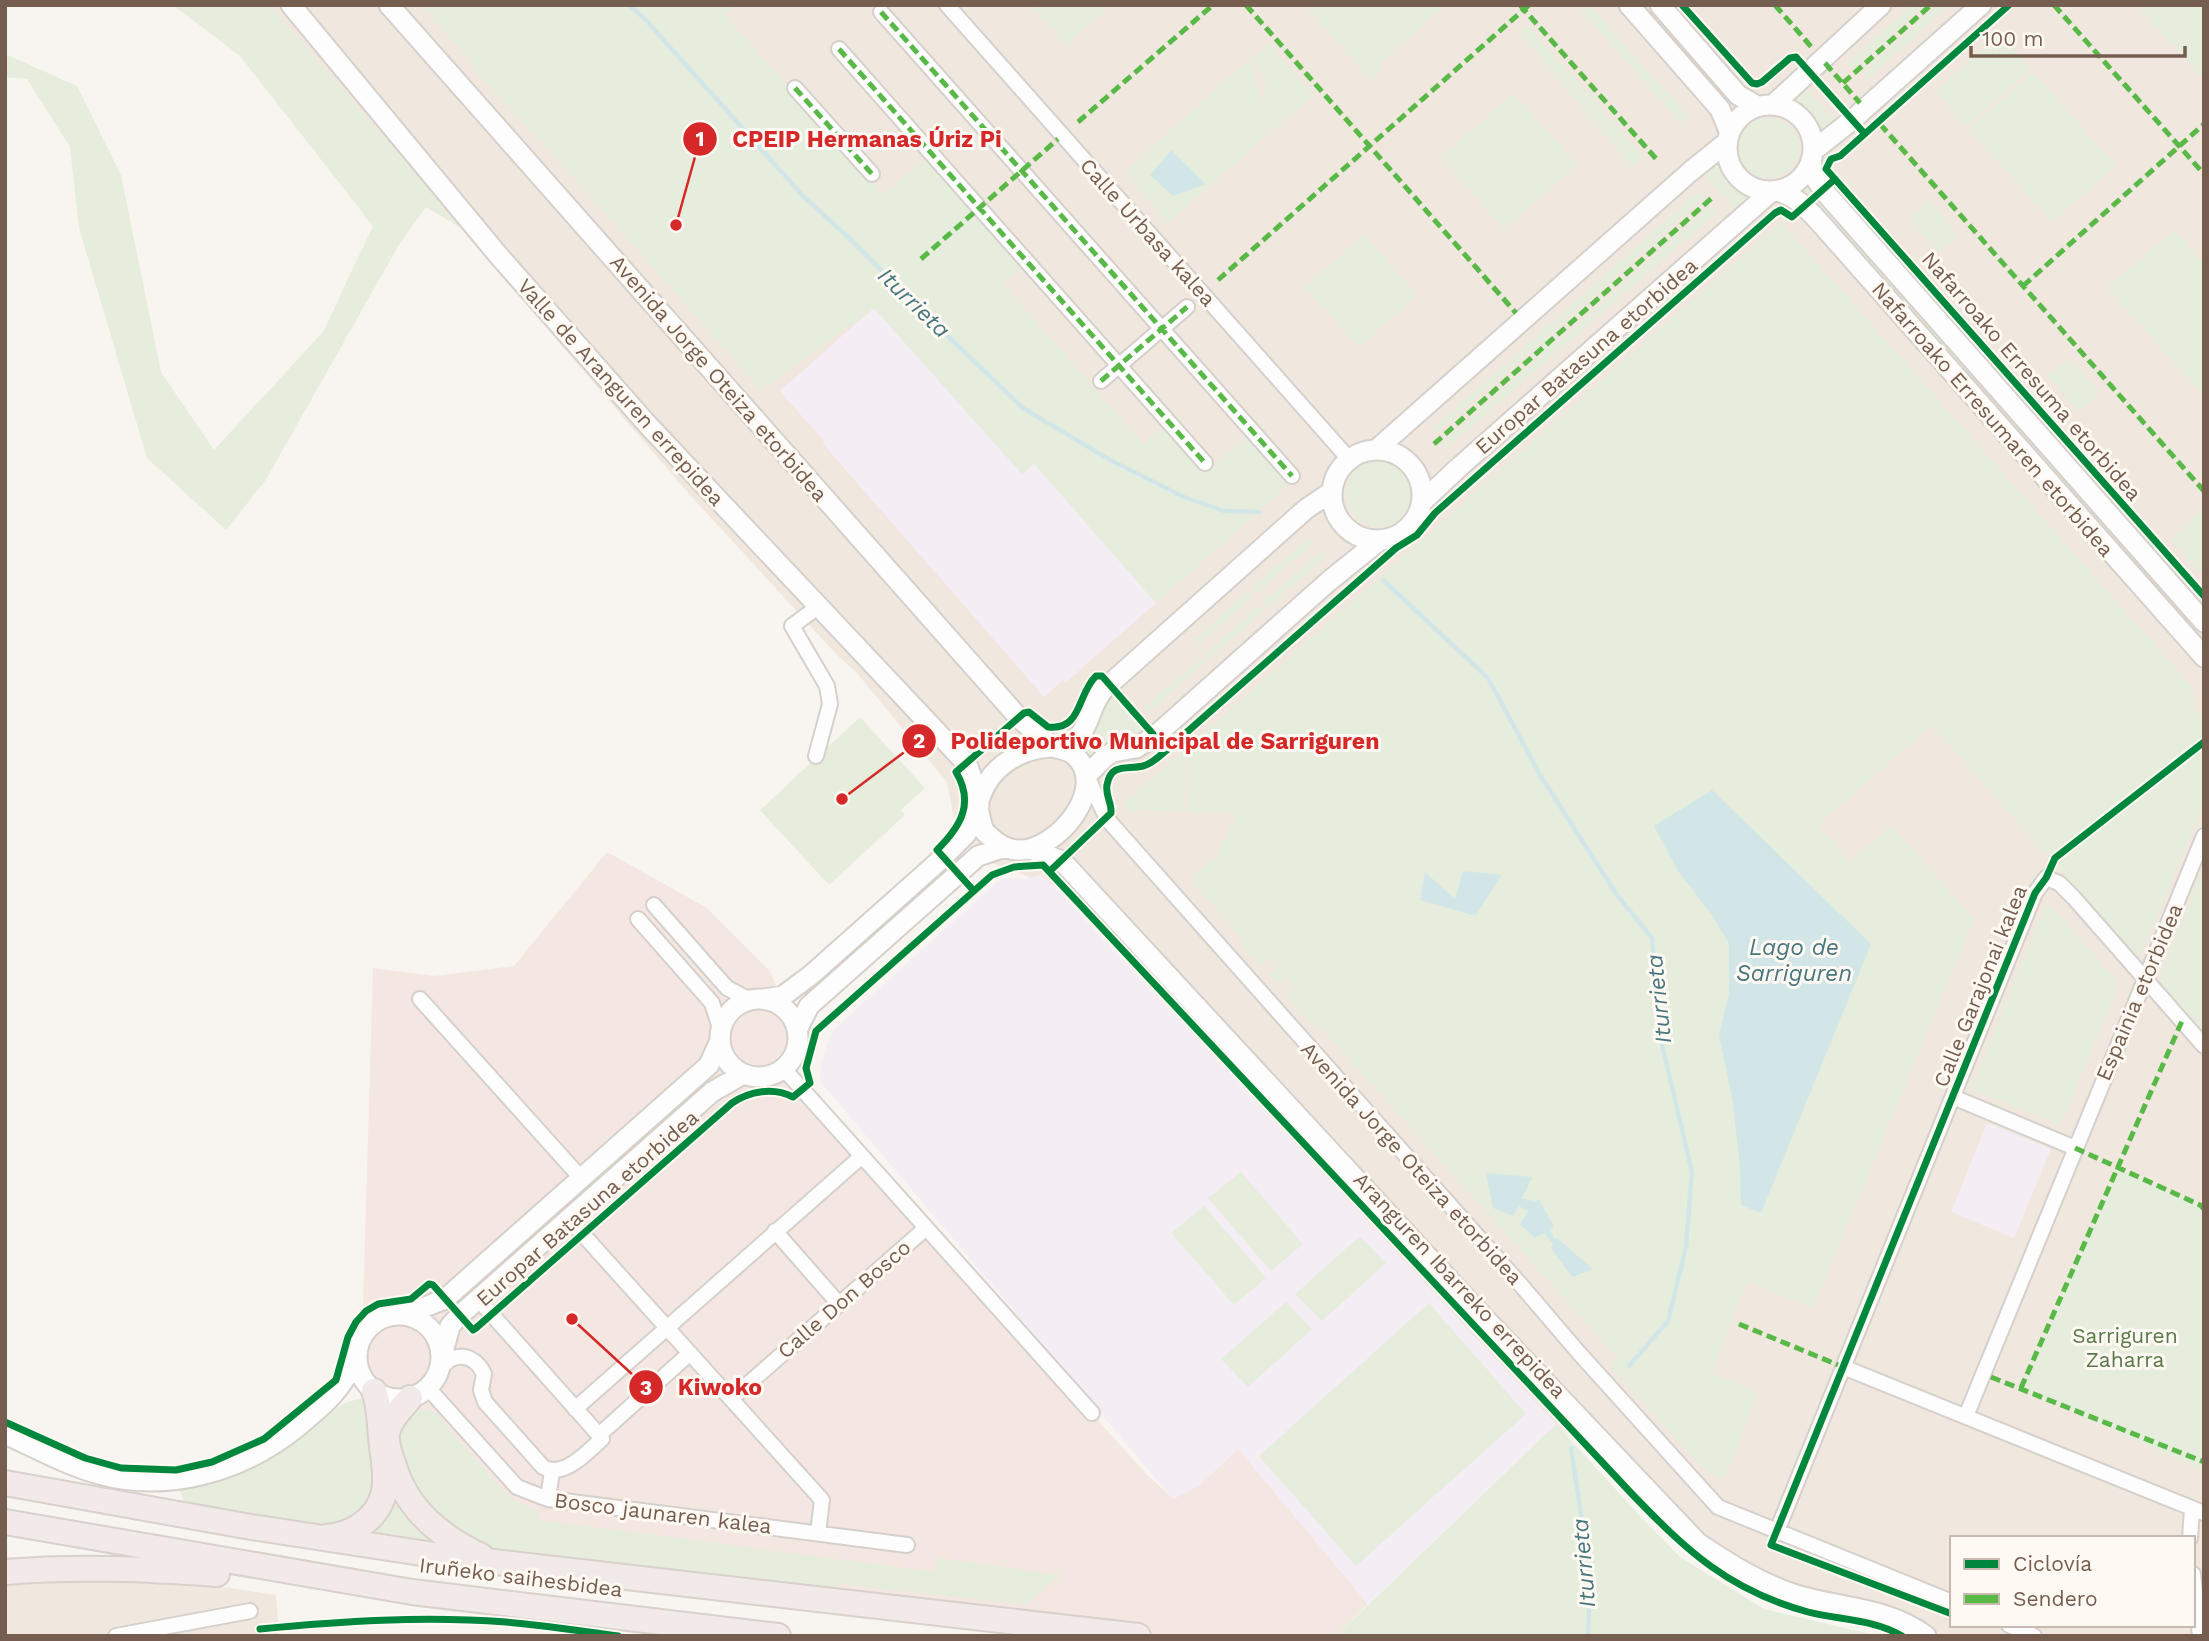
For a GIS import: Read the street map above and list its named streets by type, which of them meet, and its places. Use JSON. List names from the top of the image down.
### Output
{
  "streets": {
    "highway": ["Iruñeko saihesbidea"],
    "street": [
      "Calle Urbasa kalea",
      "Europar Batasuna etorbidea",
      "Avenida Jorge Oteiza etorbidea",
      "Valle de Aranguren errepidea",
      "Nafarroako Erresumaren etorbidea",
      "Calle Garajonai kalea",
      "Espainia etorbidea",
      "Aranguren Ibarreko errepidea",
      "Calle Don Bosco",
      "Bosco jaunaren kalea"
    ],
    "cycle path": ["Nafarroako Erresuma etorbidea"]
  },
  "crossings": [
    ["Calle Urbasa kalea", "Europar Batasuna etorbidea"],
    ["Europar Batasuna etorbidea", "Nafarroako Erresumaren etorbidea"],
    ["Europar Batasuna etorbidea", "Bosco jaunaren kalea"],
    ["Avenida Jorge Oteiza etorbidea", "Calle Garajonai kalea"],
    ["Calle Garajonai kalea", "Espainia etorbidea"]
  ],
  "water": ["Iturrieta", "Lago de Sarriguren"],
  "parks": ["Sarriguren Zaharra"],
  "places": ["CPEIP Hermanas Úriz Pi", "Polideportivo Municipal de Sarriguren", "Kiwoko"],
  "legend": ["Ciclovía", "Sendero"],
  "scale_bar": "100 m"
}
